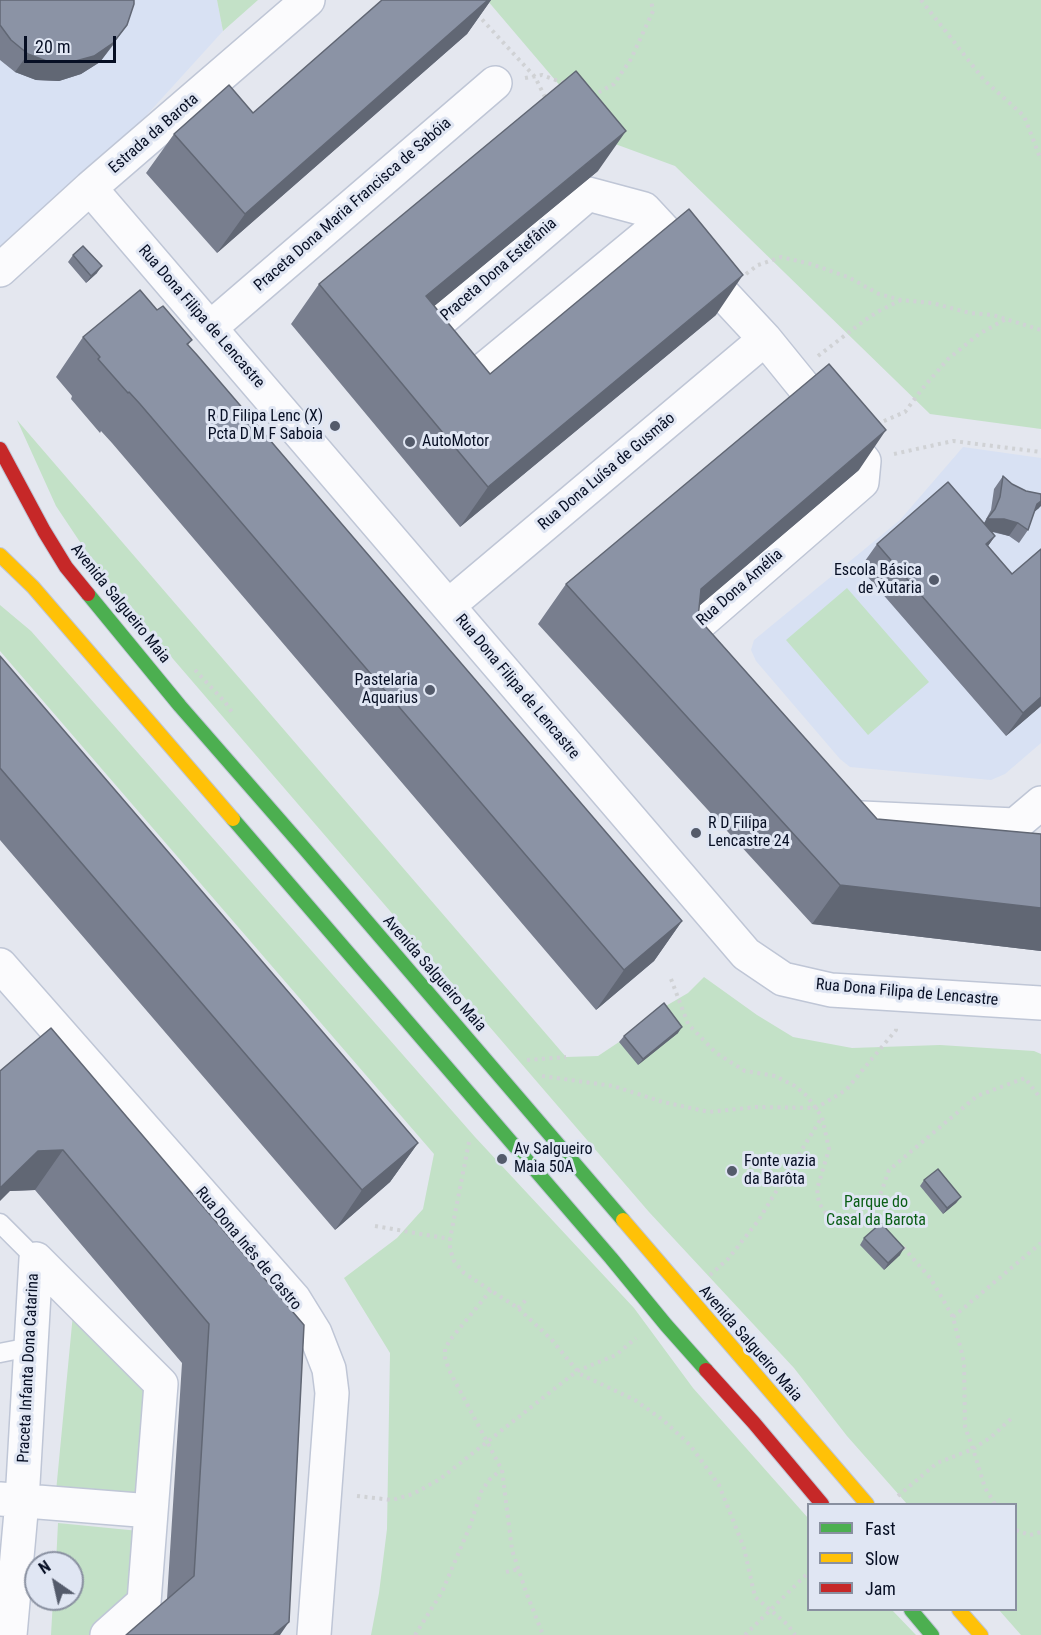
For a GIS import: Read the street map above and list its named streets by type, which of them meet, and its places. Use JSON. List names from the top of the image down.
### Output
{
  "streets": {
    "street": [
      "Estrada da Barota",
      "Praceta Dona Maria Francisca de Sabóia",
      "Praceta Dona Estefânia",
      "Rua Dona Filipa de Lencastre",
      "Rua Dona Luísa de Gusmão",
      "Rua Dona Amélia",
      "Avenida Salgueiro Maia",
      "Rua Dona Inês de Castro",
      "Praceta Infanta Dona Catarina"
    ]
  },
  "crossings": [
    ["Estrada da Barota", "Rua Dona Filipa de Lencastre"],
    ["Praceta Dona Maria Francisca de Sabóia", "Rua Dona Filipa de Lencastre"],
    ["Praceta Dona Estefânia", "Rua Dona Luísa de Gusmão"],
    ["Rua Dona Filipa de Lencastre", "Rua Dona Luísa de Gusmão"]
  ],
  "parks": ["Parque do Casal da Barota"],
  "places": [
    "R D Filipa Lenc (X) Pcta D M F Saboia",
    "AutoMotor",
    "Escola Básica de Xutaria",
    "Pastelaria Aquarius",
    "R D Filipa Lencastre 24",
    "Av Salgueiro Maia 50A",
    "Fonte vazia da Barôta"
  ],
  "legend": ["Fast", "Slow", "Jam"],
  "scale_bar": "20 m",
  "north": "top left"
}
